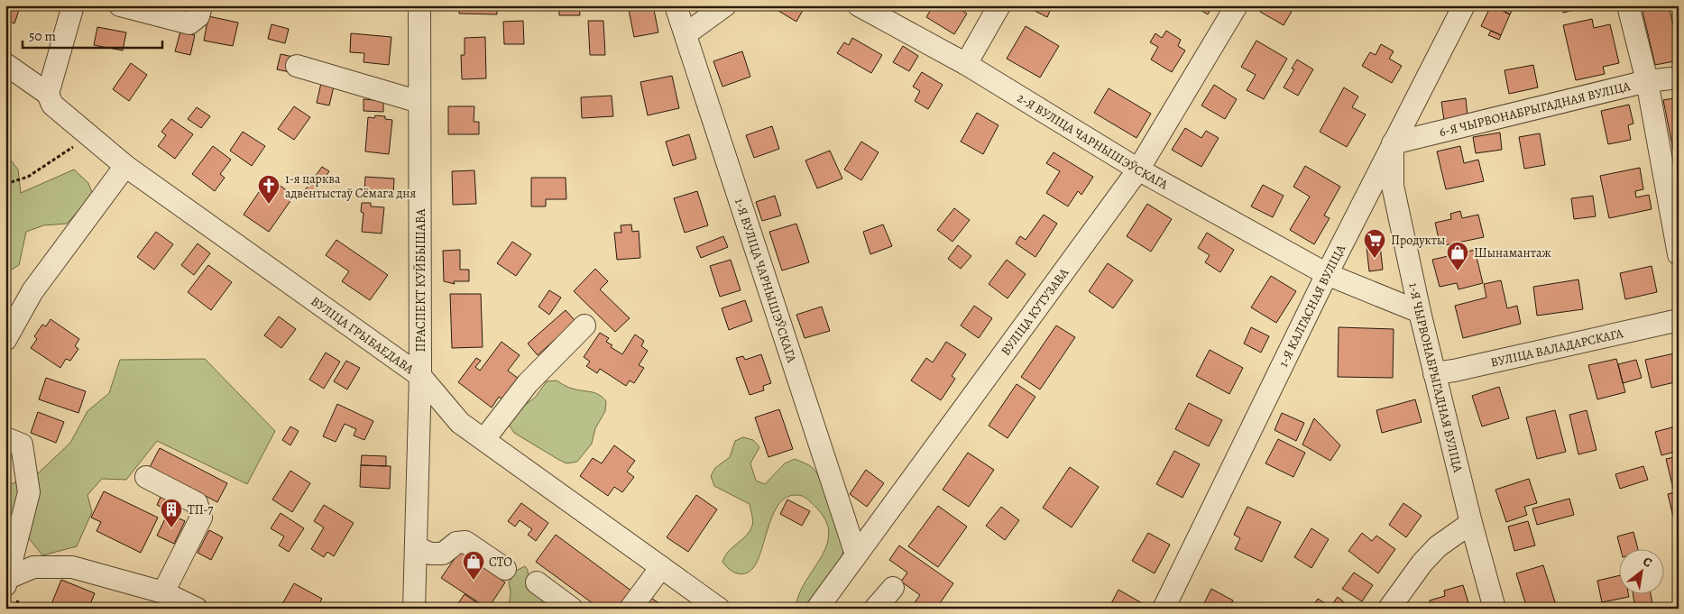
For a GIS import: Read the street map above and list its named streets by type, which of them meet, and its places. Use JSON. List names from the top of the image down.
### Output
{
  "streets": {
    "street": [
      "6-Я ЧЫРВОНАБРЫГАДНАЯ ВУЛІЦА",
      "2-Я ВУЛІЦА ЧАРНЫШЭЎСКАГА",
      "ПРАСПЕКТ КУЙБЫШАВА",
      "1-Я ВУЛІЦА ЧАРНЫШЭЎСКАГА",
      "1-Я КАЛГАСНАЯ ВУЛІЦА",
      "ВУЛІЦА КУТУЗАВА",
      "ВУЛІЦА ГРЫБАЕДАВА",
      "ВУЛІЦА ВАЛАДАРСКАГА",
      "1-Я ЧЫРВОНАБРЫГАДНАЯ ВУЛІЦА"
    ]
  },
  "crossings": [
    ["6-Я ЧЫРВОНАБРЫГАДНАЯ ВУЛІЦА", "1-Я КАЛГАСНАЯ ВУЛІЦА"],
    ["6-Я ЧЫРВОНАБРЫГАДНАЯ ВУЛІЦА", "1-Я ЧЫРВОНАБРЫГАДНАЯ ВУЛІЦА"],
    ["2-Я ВУЛІЦА ЧАРНЫШЭЎСКАГА", "1-Я КАЛГАСНАЯ ВУЛІЦА"],
    ["2-Я ВУЛІЦА ЧАРНЫШЭЎСКАГА", "ВУЛІЦА КУТУЗАВА"],
    ["2-Я ВУЛІЦА ЧАРНЫШЭЎСКАГА", "1-Я ЧЫРВОНАБРЫГАДНАЯ ВУЛІЦА"],
    ["ПРАСПЕКТ КУЙБЫШАВА", "ВУЛІЦА ГРЫБАЕДАВА"],
    ["1-Я ВУЛІЦА ЧАРНЫШЭЎСКАГА", "ВУЛІЦА КУТУЗАВА"],
    ["1-Я КАЛГАСНАЯ ВУЛІЦА", "1-Я ЧЫРВОНАБРЫГАДНАЯ ВУЛІЦА"],
    ["ВУЛІЦА ВАЛАДАРСКАГА", "1-Я ЧЫРВОНАБРЫГАДНАЯ ВУЛІЦА"]
  ],
  "places": {
    "church": ["1-я царква адвентыстаў Сёмага дня"],
    "supermarket": ["Продукты"],
    "shop": ["Шынамантаж", "СТО"],
    "building": ["ТП-7"]
  },
  "scale_bar": "50 m",
  "north": "top right"
}
